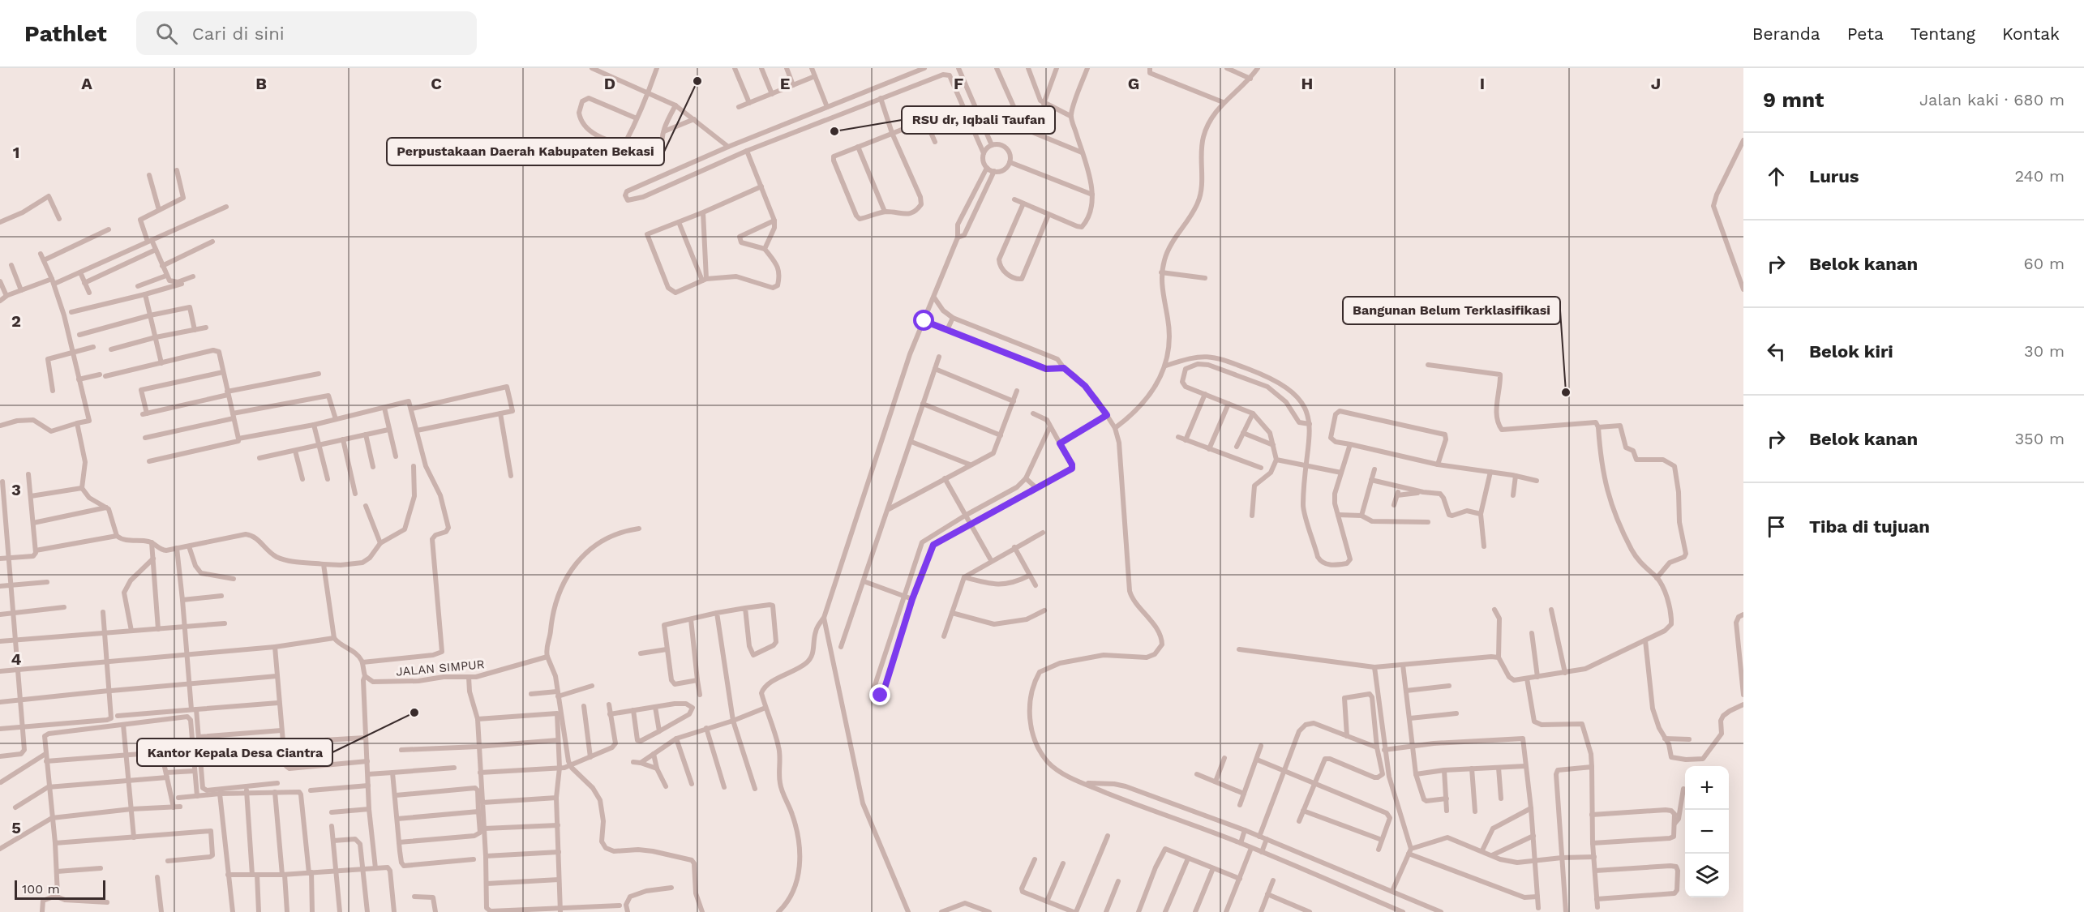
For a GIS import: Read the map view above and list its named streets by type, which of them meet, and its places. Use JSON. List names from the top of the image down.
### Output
{
  "streets": {
    "street": ["JALAN SIMPUR"]
  },
  "places": [
    "Perpustakaan Daerah Kabupaten Bekasi",
    "RSU dr, Iqbali Taufan",
    "Bangunan Belum Terklasifikasi",
    "Kantor Kepala Desa Ciantra"
  ],
  "scale_bar": "100 m",
  "page": {
    "header": "Pathlet",
    "search": "Cari di sini",
    "nav": [
      "Beranda",
      "Peta",
      "Tentang",
      "Kontak"
    ],
    "heading": ["9 mnt", "Jalan kaki · 680 m"],
    "list": [
      ["Lurus", "240 m"],
      ["Belok kanan", "60 m"],
      ["Belok kiri", "30 m"],
      ["Belok kanan", "350 m"],
      "Tiba di tujuan"
    ],
    "map_buttons": ["+", "−"],
    "scale": "100 m"
  },
  "grid": {
    "columns": [
      "A",
      "B",
      "C",
      "D",
      "E",
      "F",
      "G",
      "H",
      "I",
      "J"
    ],
    "rows": [
      "1",
      "2",
      "3",
      "4",
      "5"
    ]
  }
}
